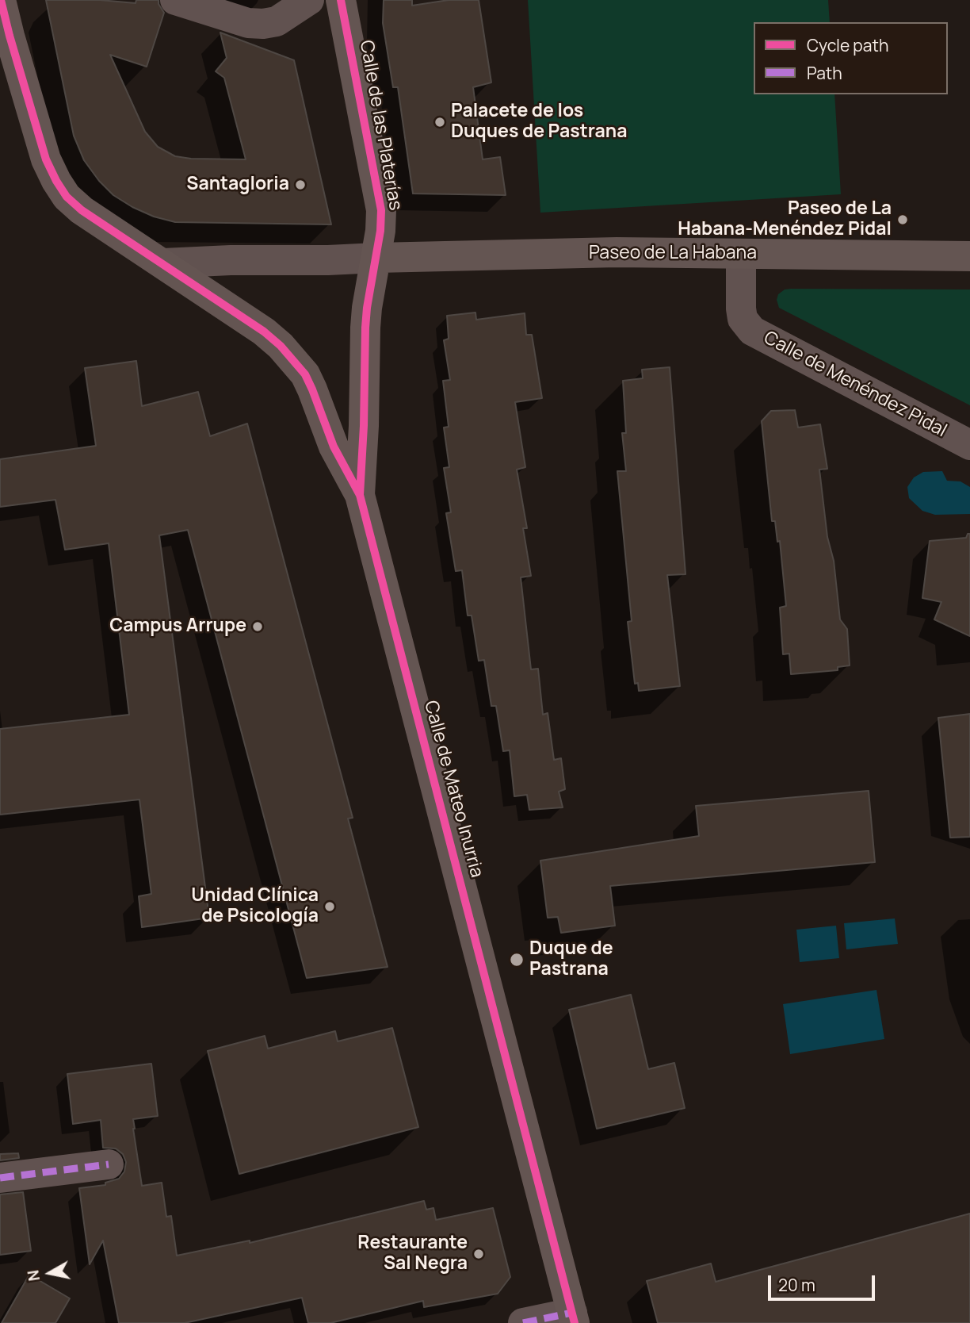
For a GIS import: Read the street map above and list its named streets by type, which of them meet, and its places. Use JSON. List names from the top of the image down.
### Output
{
  "streets": {
    "main road": ["Calle de las Platerías", "Paseo de La Habana", "Calle de Mateo Inurria"],
    "street": ["Calle de Menéndez Pidal"]
  },
  "crossings": [
    ["Calle de las Platerías", "Paseo de La Habana"],
    ["Calle de las Platerías", "Calle de Mateo Inurria"],
    ["Paseo de La Habana", "Calle de Menéndez Pidal"],
    ["Paseo de La Habana", "Calle de Mateo Inurria"]
  ],
  "places": [
    "Palacete de los Duques de Pastrana",
    "Santagloria",
    "Paseo de La Habana-Menéndez Pidal",
    "Campus Arrupe",
    "Unidad Clínica de Psicología",
    "Duque de Pastrana",
    "Restaurante Sal Negra"
  ],
  "legend": ["Cycle path", "Path"],
  "scale_bar": "20 m",
  "north": "left"
}
